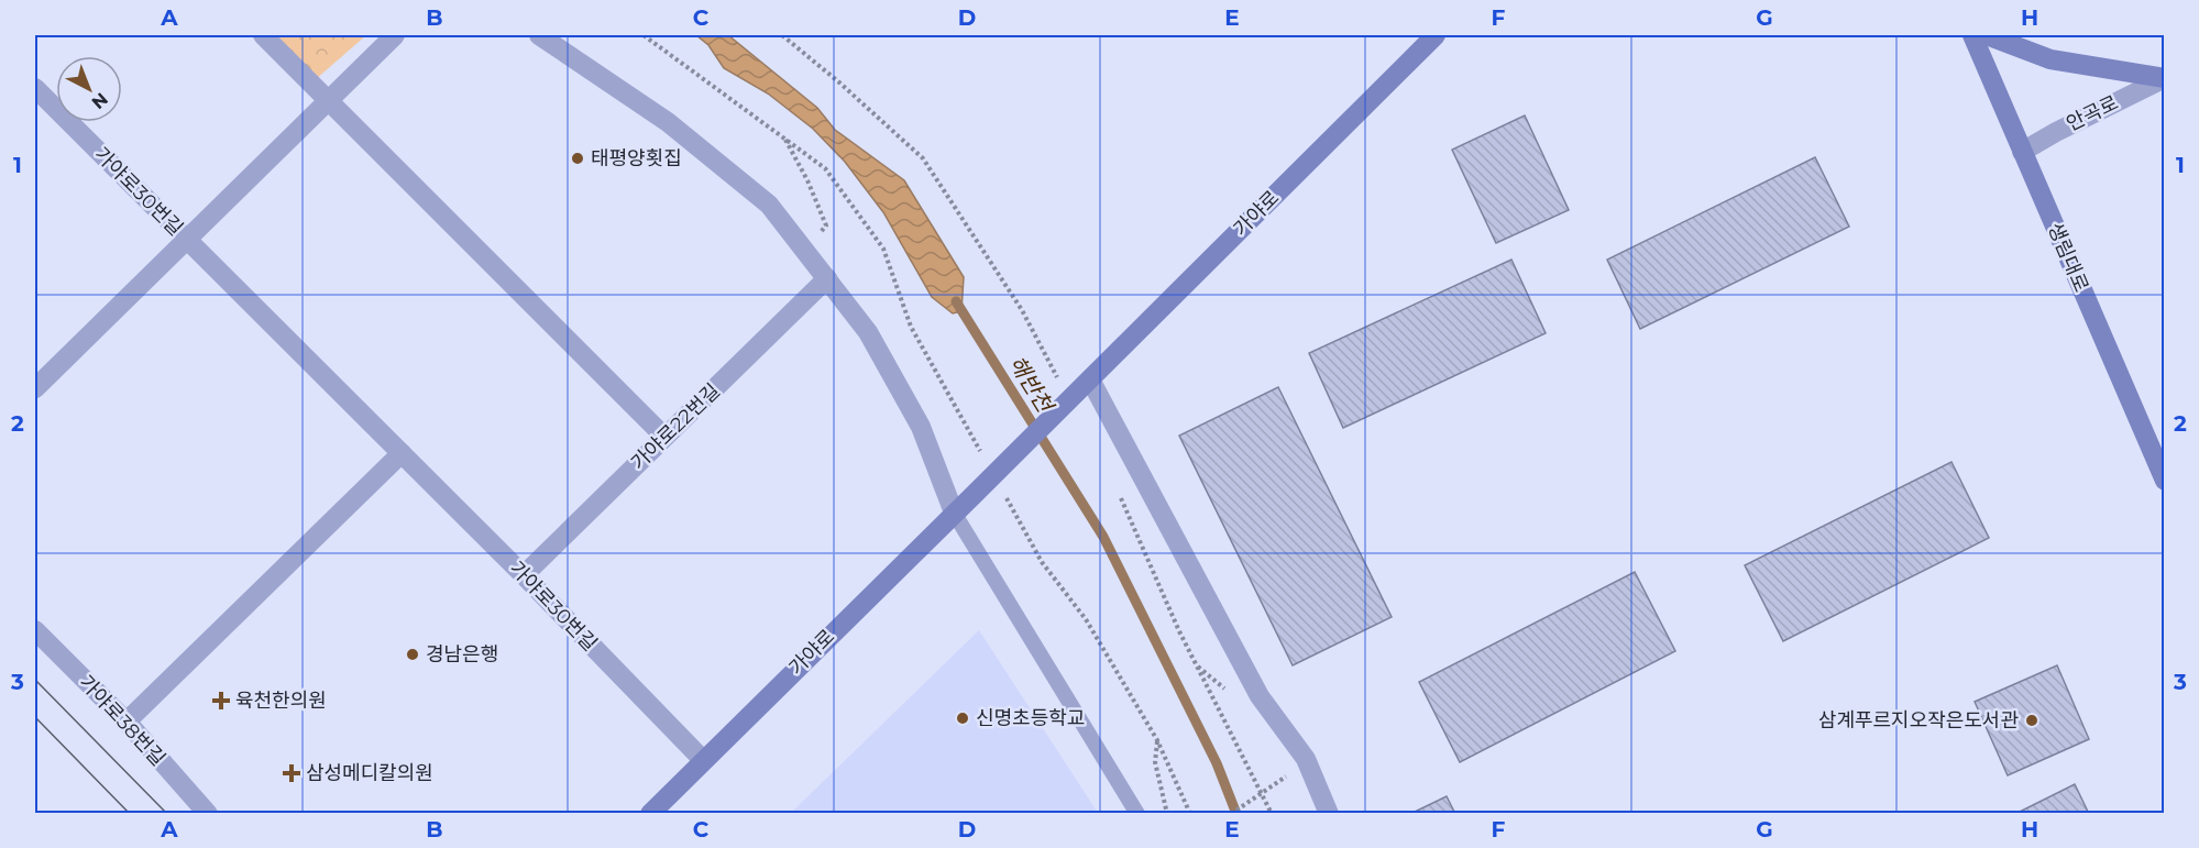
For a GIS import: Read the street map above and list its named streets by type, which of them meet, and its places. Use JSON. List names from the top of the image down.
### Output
{
  "streets": {
    "main road": ["가야로", "생림대로"],
    "street": [
      "안곡로",
      "가야로30번길",
      "가야로22번길",
      "가야로38번길"
    ]
  },
  "crossings": [
    ["안곡로", "생림대로"],
    ["가야로30번길", "가야로"],
    ["가야로30번길", "가야로22번길"]
  ],
  "water": ["해반천"],
  "places": {
    "other": [
      "태평양횟집",
      "경남은행",
      "신명초등학교",
      "삼계푸르지오작은도서관"
    ],
    "health": ["육천한의원", "삼성메디칼의원"]
  },
  "north": "bottom right",
  "grid": {
    "columns": [
      "A",
      "B",
      "C",
      "D",
      "E",
      "F",
      "G",
      "H"
    ],
    "rows": ["1", "2", "3"]
  }
}
